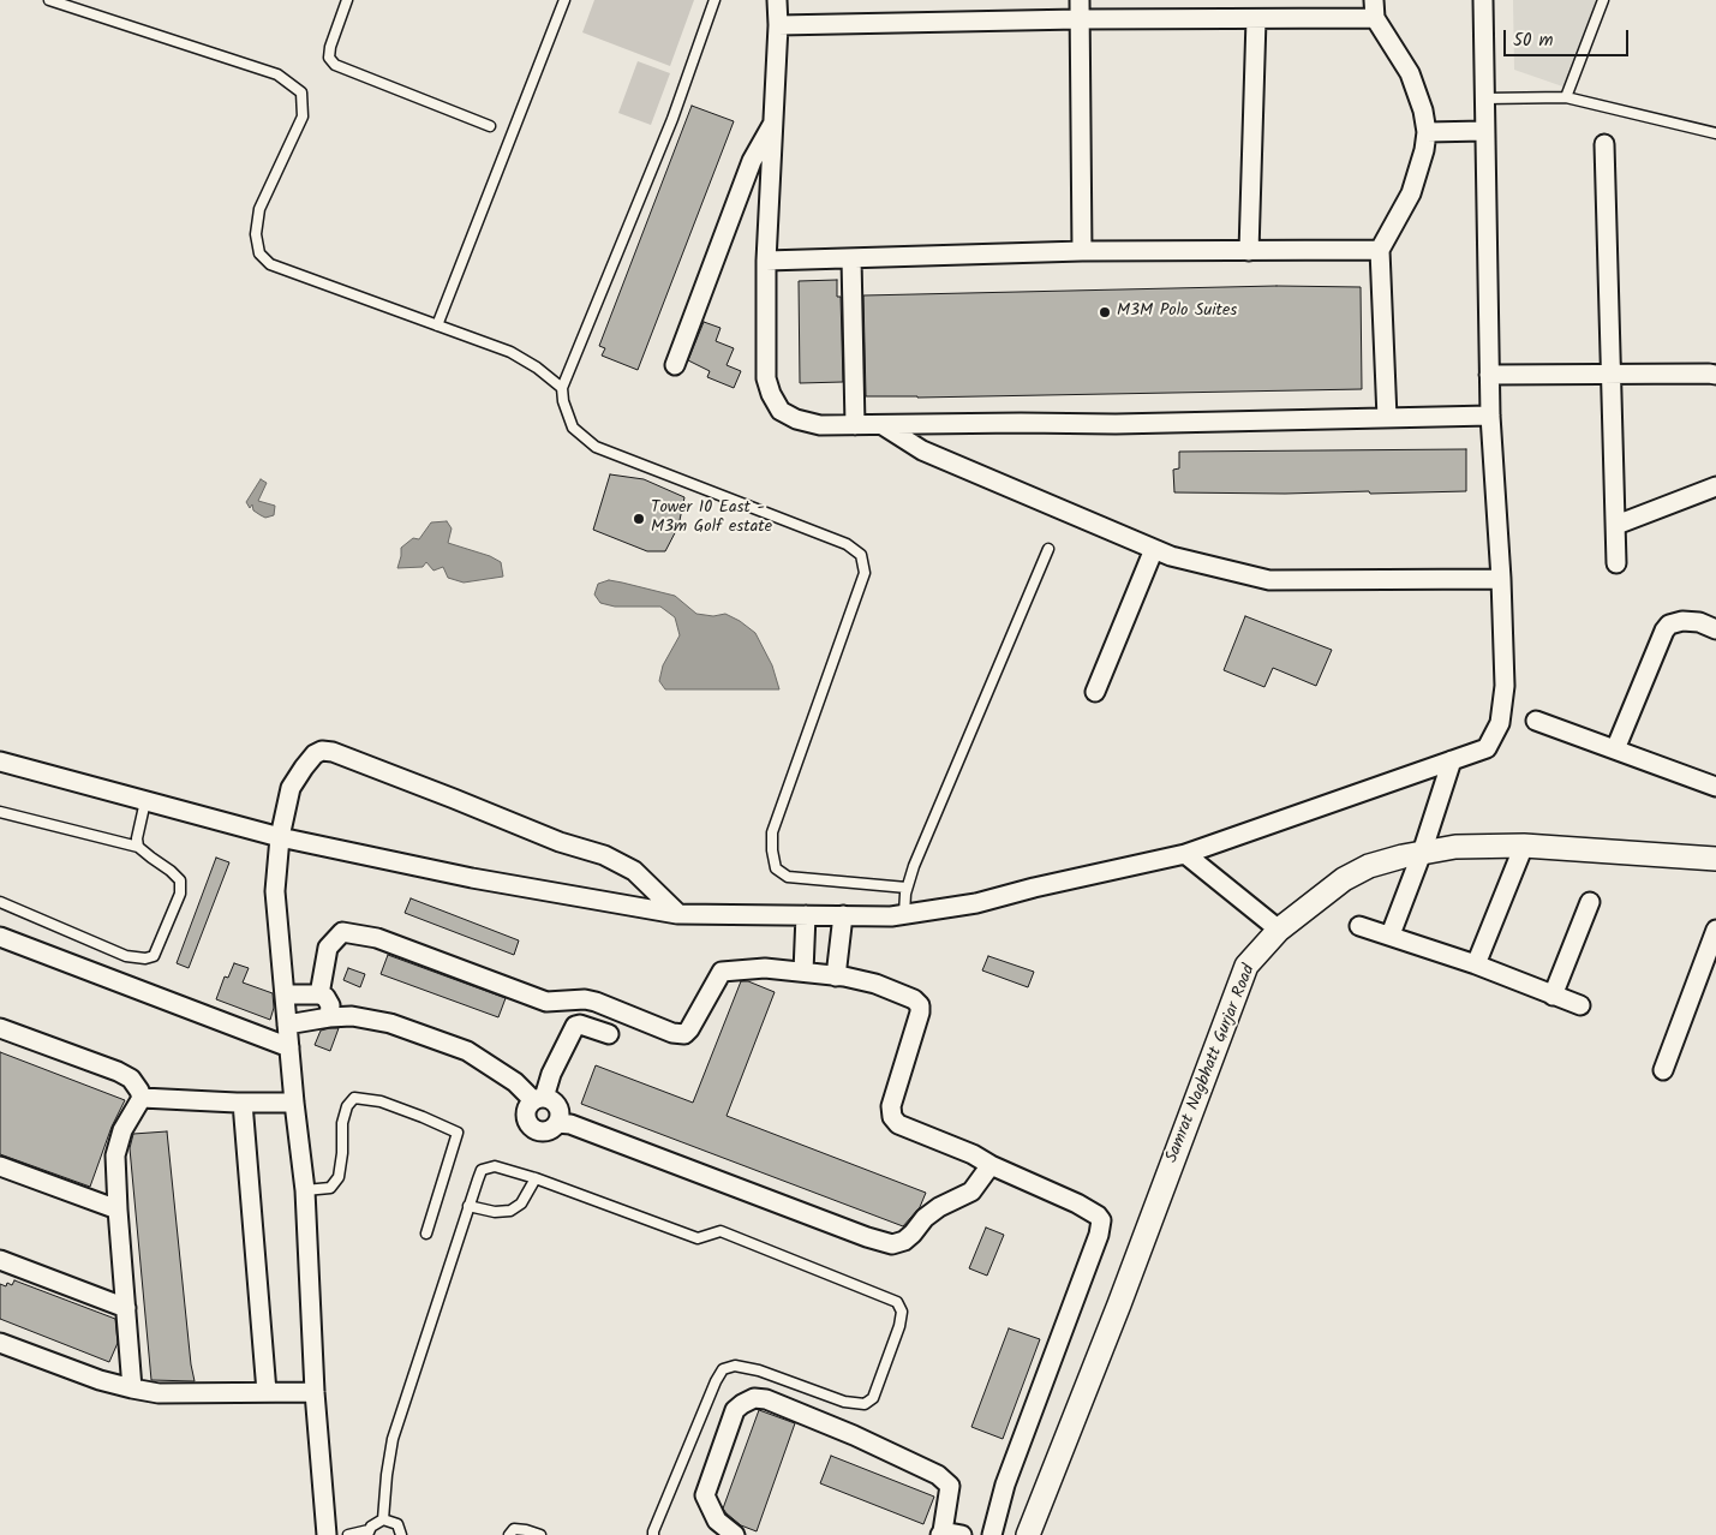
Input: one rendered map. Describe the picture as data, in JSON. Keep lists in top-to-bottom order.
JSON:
{
  "streets": {
    "street": ["Samrat Nagbhatt Gurjar Road"]
  },
  "places": ["M3M Polo Suites", "Tower 10 East - M3m Golf estate"],
  "scale_bar": "50 m"
}
